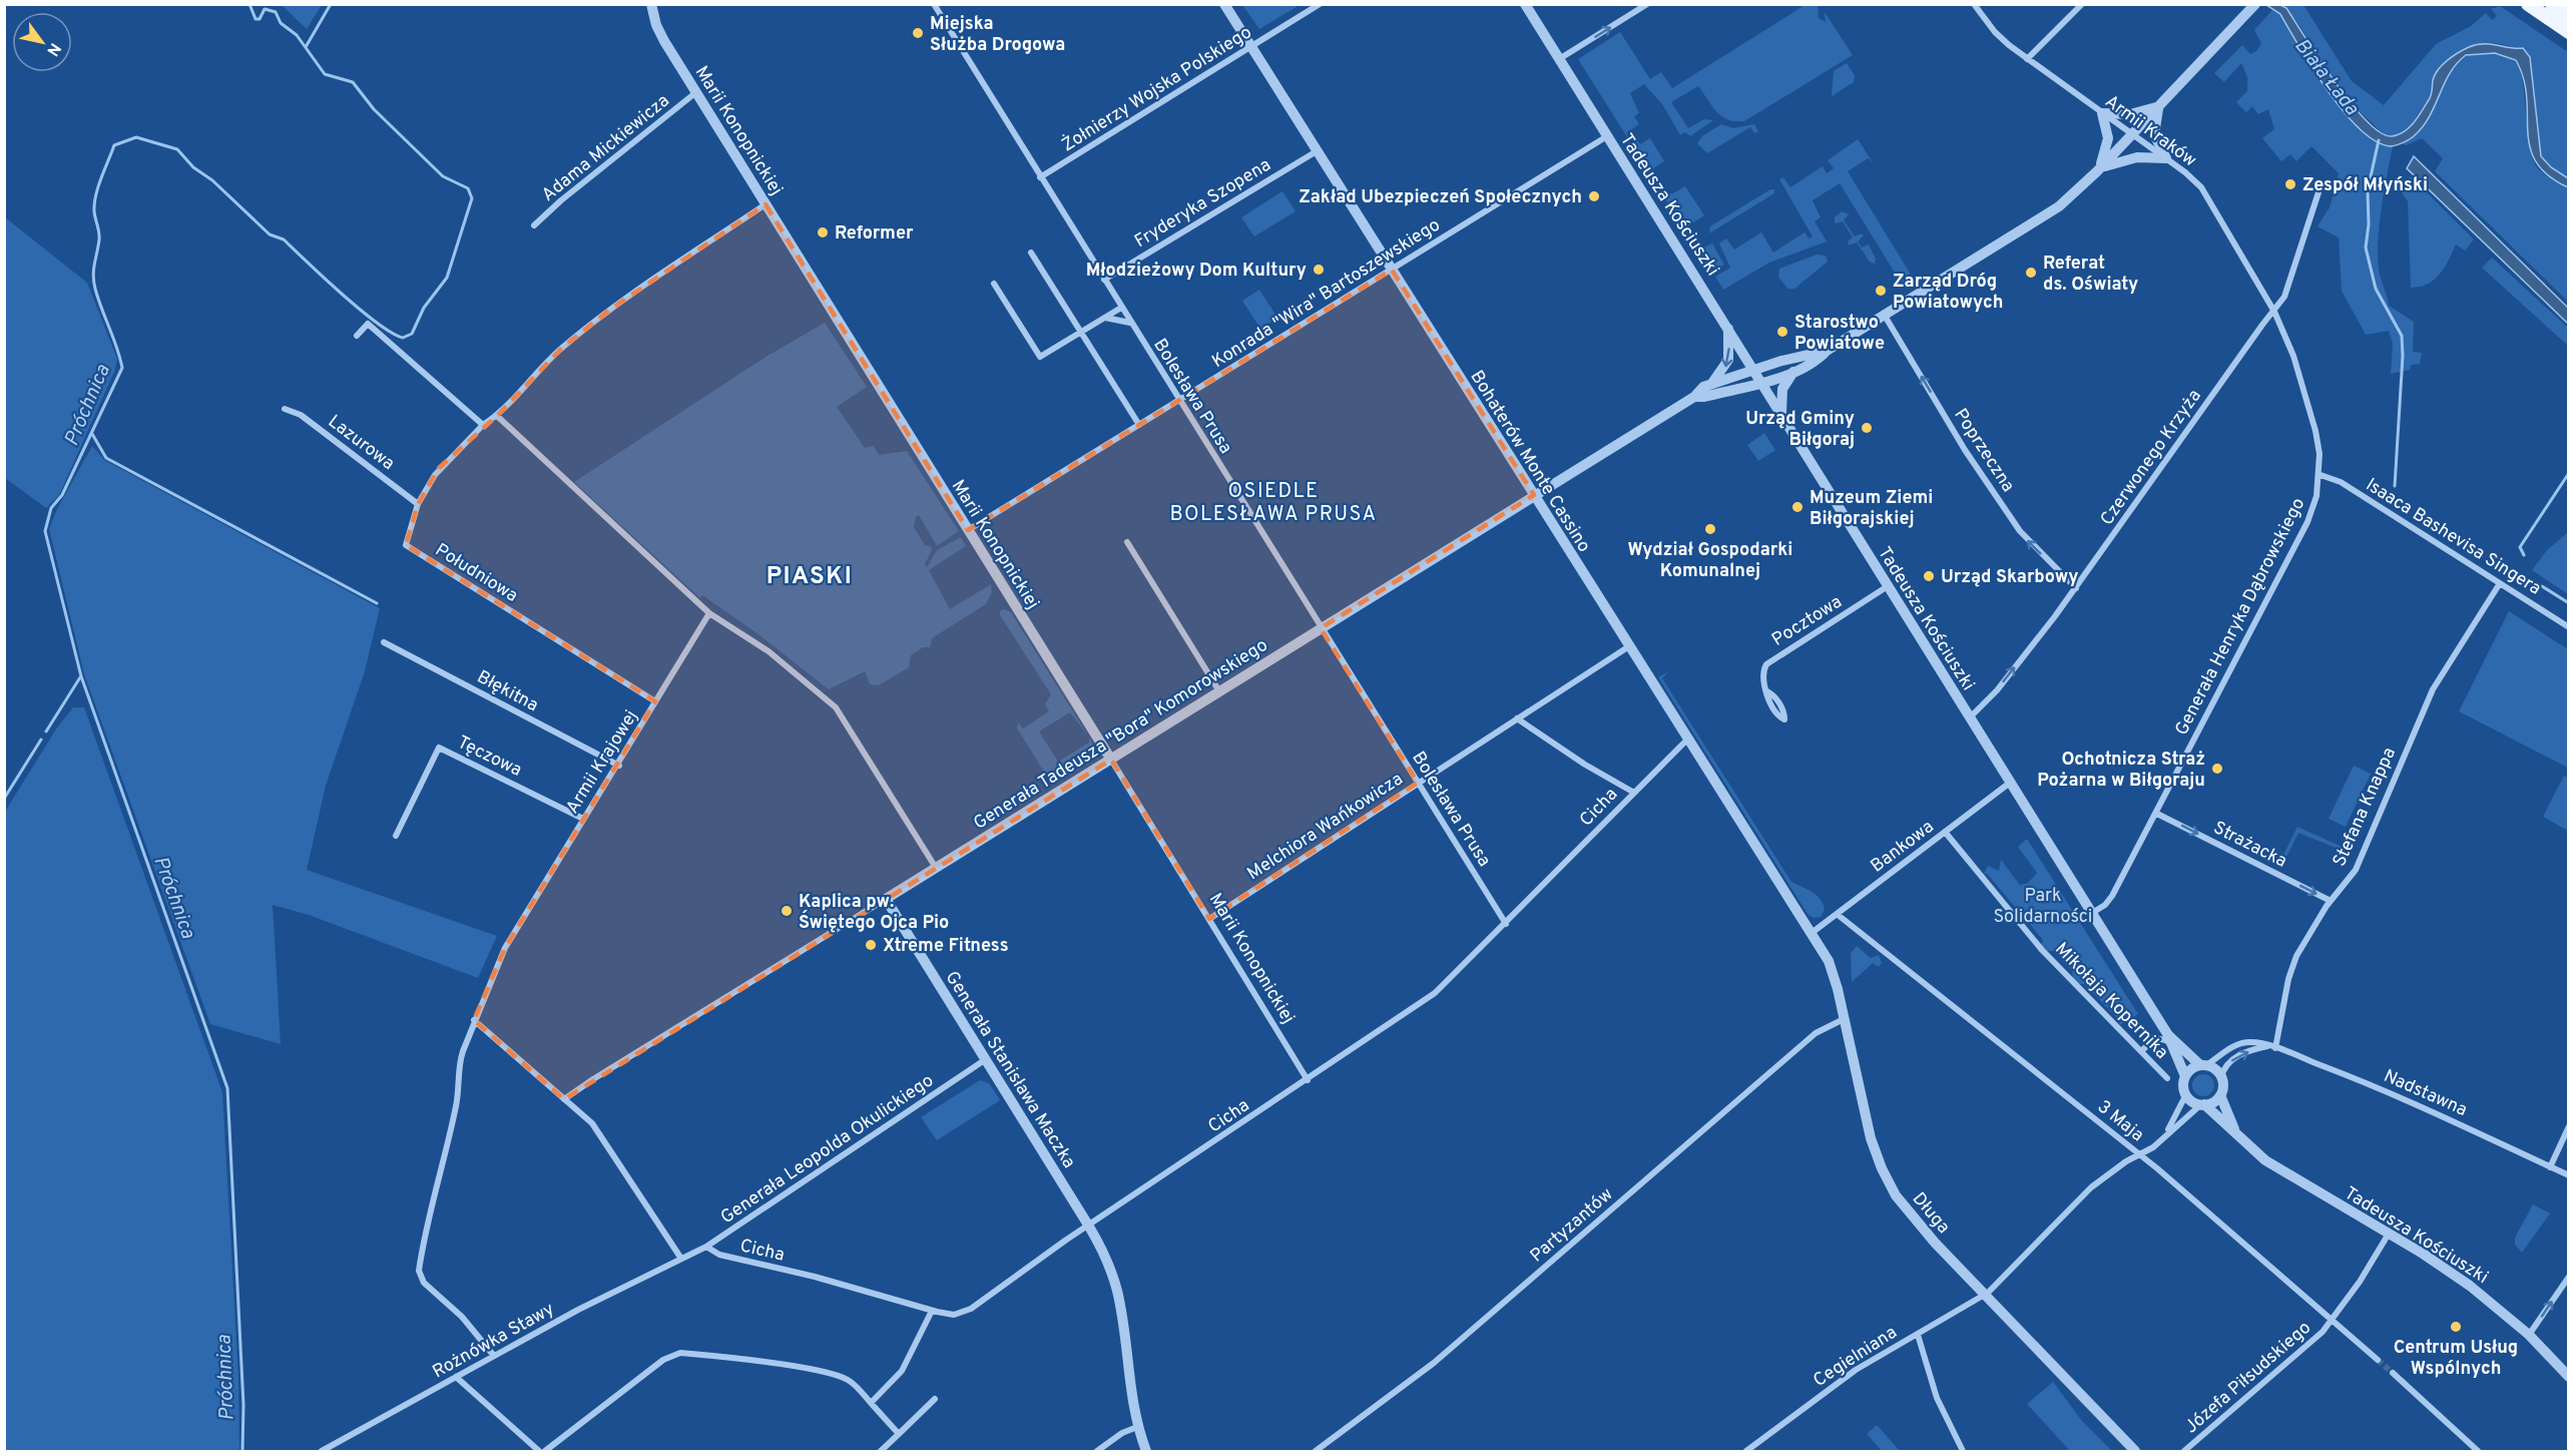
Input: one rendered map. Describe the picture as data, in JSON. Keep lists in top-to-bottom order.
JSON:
{
  "streets": {
    "street": [
      "Żołnierzy Wojska Polskiego",
      "Marii Konopnickiej",
      "Armii Kraków",
      "Adama Mickiewicza",
      "Fryderyka Szopena",
      "Tadeusza Kościuszki",
      "Konrada \"Wira\" Bartoszewskiego",
      "Bolesława Prusa",
      "Lazurowa",
      "Poprzeczna",
      "Czerwonego Krzyża",
      "Bohaterów Monte Cassino",
      "Isaaca Bashevisa Singera",
      "Południowa",
      "Generała Henryka Dąbrowskiego",
      "Pocztowa",
      "Błękitna",
      "Generała Tadeusza \"Bora\" Komorowskiego",
      "Tęczowa",
      "Armii Krajowej",
      "Cicha",
      "Stefana Knappa",
      "Melchiora Wańkowicza",
      "Strażacka",
      "Bankowa",
      "Mikołaja Kopernika",
      "Generała Stanisława Maczka",
      "Nadstawna",
      "3 Maja",
      "Generała Leopolda Okulickiego",
      "Długa",
      "Partyzantów",
      "Rożnówka Stawy",
      "Cegielniana",
      "Józefa Piłsudskiego"
    ]
  },
  "crossings": [
    ["Żołnierzy Wojska Polskiego", "Bolesława Prusa"],
    ["Żołnierzy Wojska Polskiego", "Bohaterów Monte Cassino"],
    ["Marii Konopnickiej", "Adama Mickiewicza"],
    ["Marii Konopnickiej", "Konrada \"Wira\" Bartoszewskiego"],
    ["Marii Konopnickiej", "Generała Tadeusza \"Bora\" Komorowskiego"],
    ["Marii Konopnickiej", "Cicha"],
    ["Marii Konopnickiej", "Melchiora Wańkowicza"],
    ["Armii Kraków", "Czerwonego Krzyża"],
    ["Armii Kraków", "Generała Henryka Dąbrowskiego"],
    ["Fryderyka Szopena", "Bolesława Prusa"],
    ["Fryderyka Szopena", "Bohaterów Monte Cassino"],
    ["Tadeusza Kościuszki", "Konrada \"Wira\" Bartoszewskiego"],
    ["Tadeusza Kościuszki", "Czerwonego Krzyża"],
    ["Tadeusza Kościuszki", "Generała Henryka Dąbrowskiego"],
    ["Tadeusza Kościuszki", "Pocztowa"],
    ["Tadeusza Kościuszki", "Generała Tadeusza \"Bora\" Komorowskiego"],
    ["Tadeusza Kościuszki", "Bankowa"],
    ["Tadeusza Kościuszki", "Nadstawna"],
    ["Tadeusza Kościuszki", "Cegielniana"],
    ["Tadeusza Kościuszki", "Józefa Piłsudskiego"],
    ["Konrada \"Wira\" Bartoszewskiego", "Bolesława Prusa"],
    ["Konrada \"Wira\" Bartoszewskiego", "Bohaterów Monte Cassino"],
    ["Bolesława Prusa", "Generała Tadeusza \"Bora\" Komorowskiego"],
    ["Bolesława Prusa", "Cicha"],
    ["Bolesława Prusa", "Melchiora Wańkowicza"],
    ["Lazurowa", "Południowa"],
    ["Poprzeczna", "Czerwonego Krzyża"],
    ["Czerwonego Krzyża", "Generała Henryka Dąbrowskiego"],
    ["Bohaterów Monte Cassino", "Generała Tadeusza \"Bora\" Komorowskiego"],
    ["Bohaterów Monte Cassino", "Cicha"],
    ["Bohaterów Monte Cassino", "Melchiora Wańkowicza"],
    ["Bohaterów Monte Cassino", "Bankowa"],
    ["Bohaterów Monte Cassino", "Długa"],
    ["Isaaca Bashevisa Singera", "Generała Henryka Dąbrowskiego"],
    ["Isaaca Bashevisa Singera", "Stefana Knappa"],
    ["Południowa", "Armii Krajowej"],
    ["Generała Henryka Dąbrowskiego", "Strażacka"],
    ["Błękitna", "Armii Krajowej"],
    ["Generała Tadeusza \"Bora\" Komorowskiego", "Generała Stanisława Maczka"],
    ["Tęczowa", "Armii Krajowej"],
    ["Armii Krajowej", "Rożnówka Stawy"],
    ["Cicha", "Generała Stanisława Maczka"],
    ["Cicha", "Generała Leopolda Okulickiego"],
    ["Stefana Knappa", "Strażacka"],
    ["Stefana Knappa", "Nadstawna"],
    ["Bankowa", "Mikołaja Kopernika"],
    ["Bankowa", "3 Maja"],
    ["Bankowa", "Długa"],
    ["Generała Stanisława Maczka", "Generała Leopolda Okulickiego"],
    ["Nadstawna", "Cegielniana"],
    ["3 Maja", "Cegielniana"],
    ["3 Maja", "Józefa Piłsudskiego"],
    ["Generała Leopolda Okulickiego", "Rożnówka Stawy"],
    ["Długa", "Partyzantów"],
    ["Długa", "Cegielniana"]
  ],
  "one_way": ["Poprzeczna", "Strażacka"],
  "districts": ["OSIEDLE BOLESŁAWA PRUSA", "PIASKI"],
  "water": ["Biała Łada", "Próchnica"],
  "parks": ["Park Solidarności"],
  "places": [
    "Miejska Służba Drogowa",
    "Zespół Młyński",
    "Zakład Ubezpieczeń Społecznych",
    "Reformer",
    "Młodzieżowy Dom Kultury",
    "Referat ds. Oświaty",
    "Zarząd Dróg Powiatowych",
    "Starostwo Powiatowe",
    "Urząd Gminy Biłgoraj",
    "Muzeum Ziemi Biłgorajskiej",
    "Wydział Gospodarki Komunalnej",
    "Urząd Skarbowy",
    "Ochotnicza Straż Pożarna w Biłgoraju",
    "Kaplica pw. Świętego Ojca Pio",
    "Xtreme Fitness",
    "Centrum Usług Wspólnych"
  ],
  "north": "bottom right"
}
